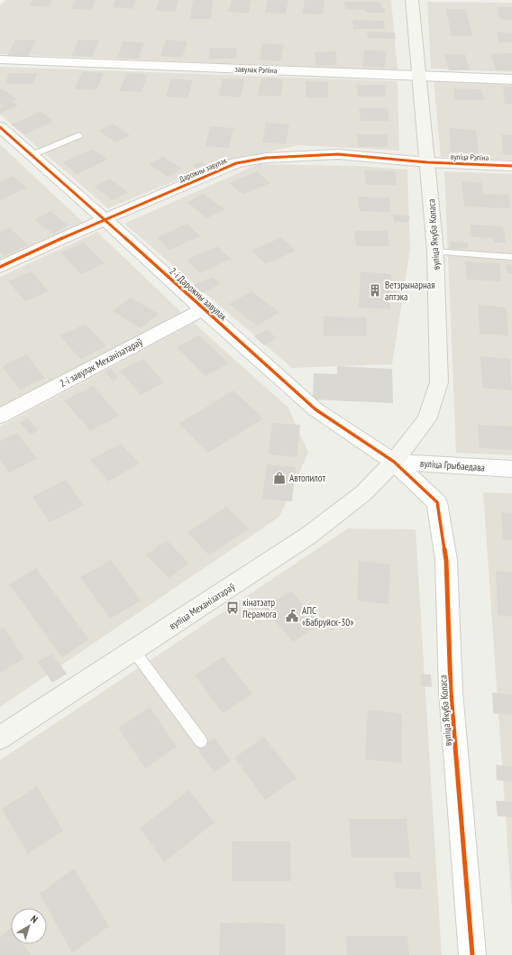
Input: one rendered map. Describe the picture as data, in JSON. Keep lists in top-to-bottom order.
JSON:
{
  "streets": {
    "main road": ["вуліца Якуба Коласа", "вуліца Механізатараў"],
    "street": [
      "завулак Рэпіна",
      "вуліца Рэпіна",
      "Дарожны завулак",
      "2-і Дарожны завулак",
      "2-і завулак Механізатараў",
      "вуліца Грыбаедава"
    ]
  },
  "crossings": [
    ["завулак Рэпіна", "вуліца Якуба Коласа"],
    ["вуліца Рэпіна", "Дарожны завулак"],
    ["вуліца Рэпіна", "вуліца Якуба Коласа"],
    ["Дарожны завулак", "вуліца Якуба Коласа"],
    ["Дарожны завулак", "2-і Дарожны завулак"],
    ["вуліца Якуба Коласа", "2-і Дарожны завулак"],
    ["вуліца Якуба Коласа", "вуліца Грыбаедава"],
    ["вуліца Якуба Коласа", "вуліца Механізатараў"],
    ["2-і Дарожны завулак", "2-і завулак Механізатараў"],
    ["2-і Дарожны завулак", "вуліца Грыбаедава"],
    ["2-і Дарожны завулак", "вуліца Механізатараў"],
    ["вуліца Грыбаедава", "вуліца Механізатараў"]
  ],
  "places": {
    "building": ["Ветэрынарная аптэка"],
    "shop": ["Автопилот"],
    "bus stop": ["кінатэатр Перамога"],
    "public building": ["АПС «Бабруйск-30»"]
  },
  "north": "top right"
}
